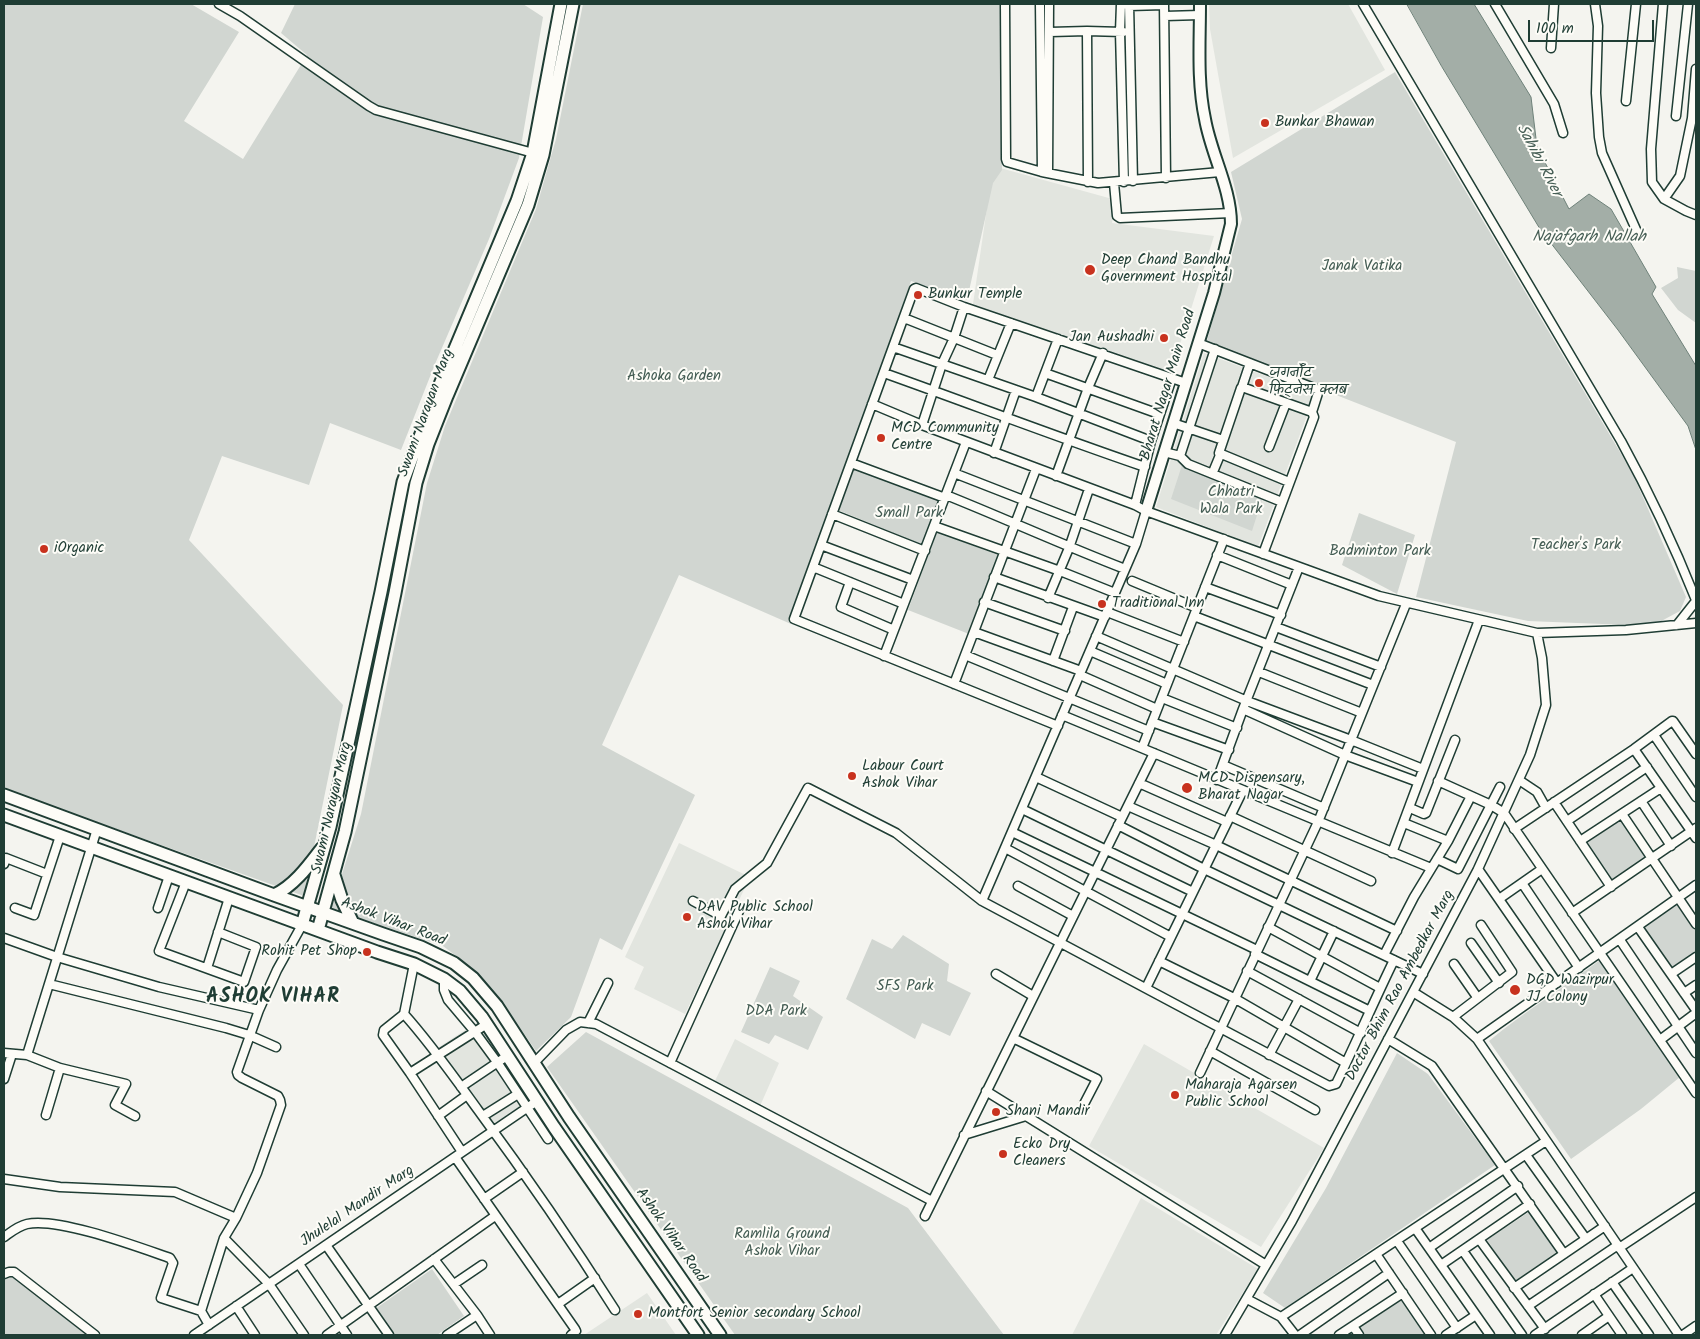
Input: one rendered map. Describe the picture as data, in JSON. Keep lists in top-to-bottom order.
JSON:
{
  "streets": {
    "main road": ["Swami Narayan Marg", "Ashok Vihar Road"],
    "street": ["Bharat Nagar Main Road", "Doctor Bhim Rao Ambedkar Marg", "Jhulelal Mandir Marg"]
  },
  "crossings": [
    ["Swami Narayan Marg", "Ashok Vihar Road"],
    ["Ashok Vihar Road", "Jhulelal Mandir Marg"]
  ],
  "districts": ["ASHOK VIHAR"],
  "water": ["Sahibi River", "Najafgarh Nallah"],
  "parks": [
    "Janak Vatika",
    "Ashoka Garden",
    "Chhatri Wala Park",
    "Small Park",
    "Teacher's Park",
    "Badminton Park",
    "SFS Park",
    "DDA Park",
    "Ramlila Ground Ashok Vihar"
  ],
  "places": [
    "Bunkar Bhawan",
    "Deep Chand Bandhu Government Hospital",
    "Bunkur Temple",
    "Jan Aushadhi",
    "जगर्नॉट फ़िट्नेस क्लब",
    "MCD Community Centre",
    "iOrganic",
    "Traditional Inn",
    "Labour Court Ashok Vihar",
    "MCD Dispensary, Bharat Nagar",
    "DAV Public School Ashok Vihar",
    "Rohit Pet Shop",
    "DGD Wazirpur JJ Colony",
    "Maharaja Agarsen Public School",
    "Shani Mandir",
    "Ecko Dry Cleaners",
    "Montfort Senior secondary School"
  ],
  "scale_bar": "100 m"
}
